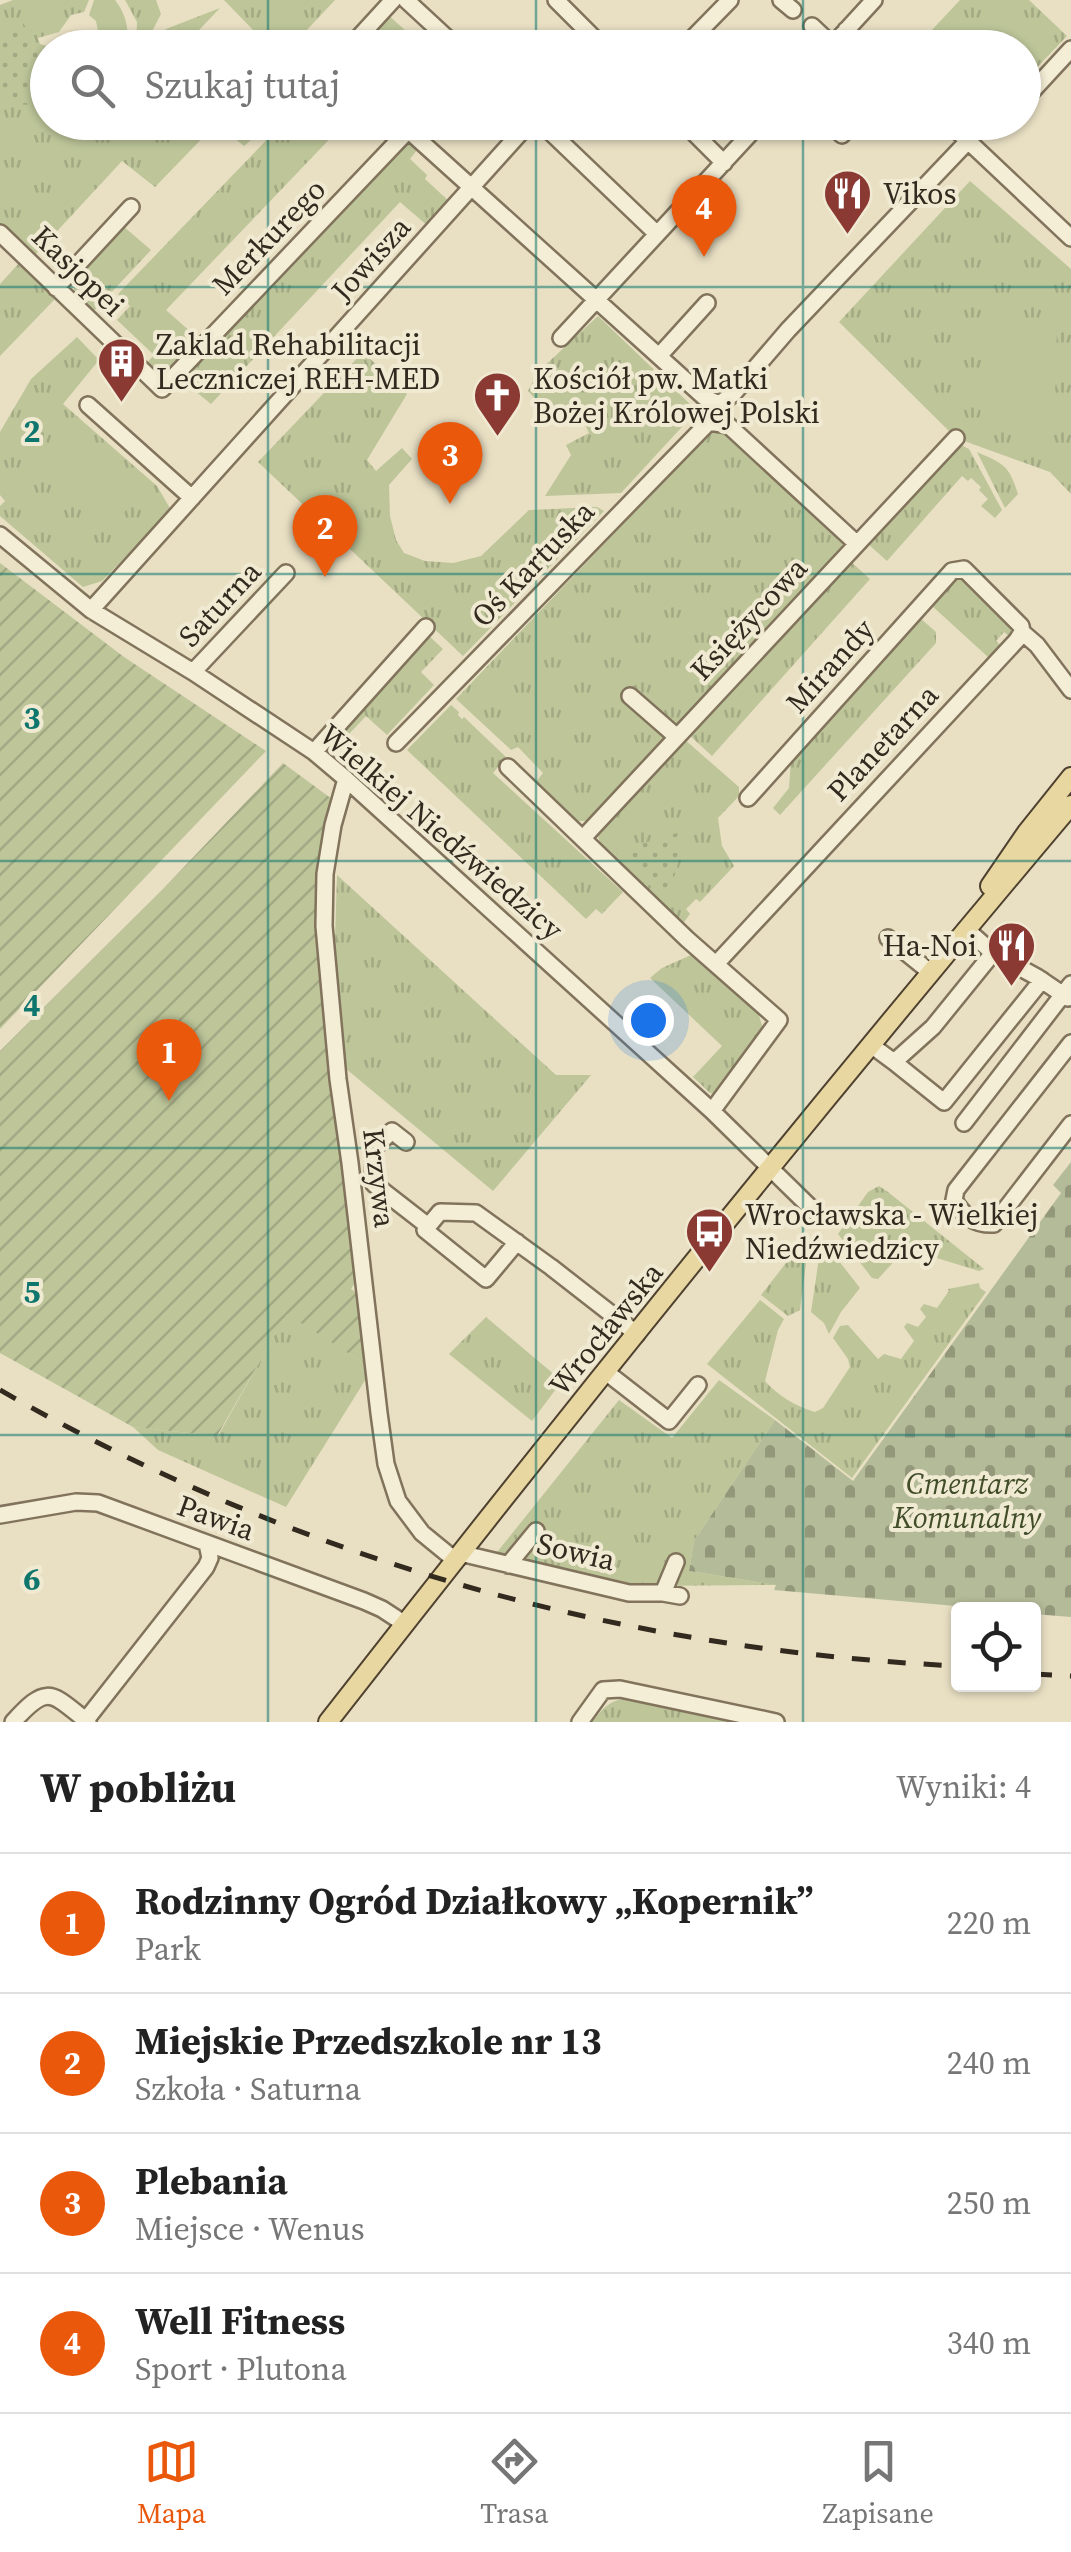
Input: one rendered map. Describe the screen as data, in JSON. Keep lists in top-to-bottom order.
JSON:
{
  "streets": {
    "main road": ["Wrocławska"],
    "street": [
      "Merkurego",
      "Jowisza",
      "Kasjopei",
      "Oś Kartuska",
      "Saturna",
      "Księżycowa",
      "Mirandy",
      "Planetarna",
      "Wielkiej Niedźwiedzicy",
      "Krzywa",
      "Pawia",
      "Sowia"
    ]
  },
  "crossings": [
    ["Merkurego", "Kasjopei"],
    ["Jowisza", "Wielkiej Niedźwiedzicy"],
    ["Oś Kartuska", "Księżycowa"],
    ["Saturna", "Wielkiej Niedźwiedzicy"],
    ["Mirandy", "Planetarna"],
    ["Wielkiej Niedźwiedzicy", "Krzywa"],
    ["Wielkiej Niedźwiedzicy", "Wrocławska"],
    ["Krzywa", "Wrocławska"],
    ["Krzywa", "Sowia"],
    ["Wrocławska", "Pawia"],
    ["Wrocławska", "Sowia"]
  ],
  "parks": ["Cmentarz Komunalny"],
  "places": {
    "restaurant": ["Vikos", "Ha-Noi"],
    "building": ["Zaklad Rehabilitacji Leczniczej REH-MED"],
    "church": ["Kościół pw. Matki Bożej Królowej Polski"],
    "bus stop": ["Wrocławska - Wielkiej Niedźwiedzicy"]
  },
  "page": {
    "search": "Szukaj tutaj",
    "pins": [
      "4",
      "3",
      "2",
      "1"
    ],
    "heading": ["W pobliżu", "Wyniki: 4"],
    "list": [
      {
        "mark": "1",
        "name": "Rodzinny Ogród Działkowy „Kopernik”",
        "note": "Park",
        "value": "220 m"
      },
      {
        "mark": "2",
        "name": "Miejskie Przedszkole nr 13",
        "note": "Szkoła · Saturna",
        "value": "240 m"
      },
      {
        "mark": "3",
        "name": "Plebania",
        "note": "Miejsce · Wenus",
        "value": "250 m"
      },
      {
        "mark": "4",
        "name": "Well Fitness",
        "note": "Sport · Plutona",
        "value": "340 m"
      }
    ],
    "nav": ["Mapa", "Trasa", "Zapisane"]
  },
  "grid": {
    "rows": [
      "2",
      "3",
      "4",
      "5",
      "6"
    ]
  }
}
